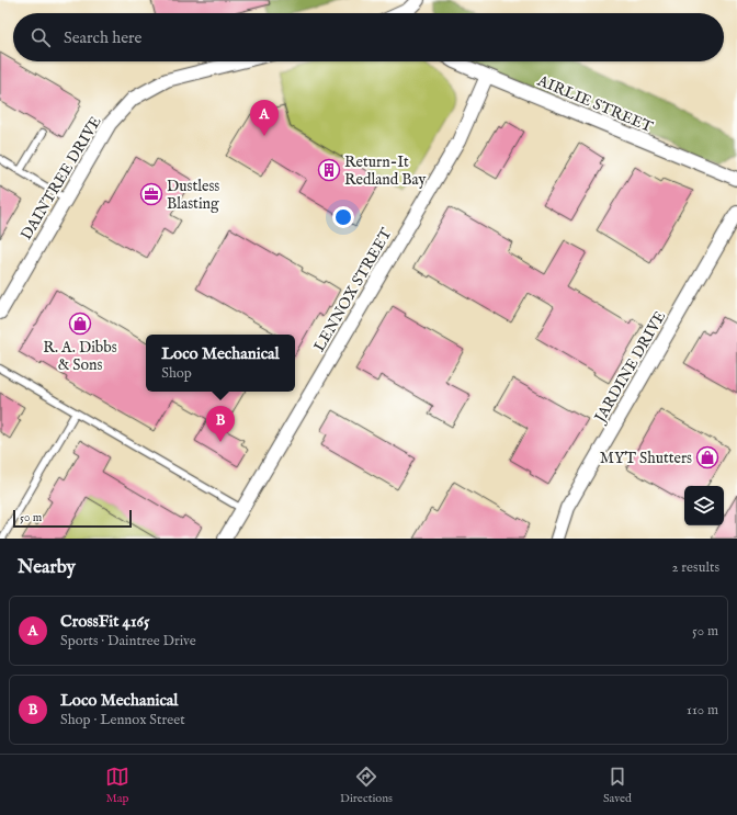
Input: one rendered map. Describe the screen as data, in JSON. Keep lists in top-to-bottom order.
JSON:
{
  "streets": {
    "street": [
      "AIRLIE STREET",
      "DAINTREE DRIVE",
      "LENNOX STREET",
      "JARDINE DRIVE"
    ]
  },
  "crossings": [
    ["AIRLIE STREET", "LENNOX STREET"]
  ],
  "places": {
    "building": ["Return-It Redland Bay"],
    "office": ["Dustless Blasting"],
    "shop": ["R. A. Dibbs & Sons", "MYT Shutters"]
  },
  "scale_bar": "50 m",
  "page": {
    "search": "Search here",
    "pins": ["A", "B"],
    "popup": ["Loco Mechanical", "Shop"],
    "scale": "50 m",
    "heading": ["Nearby", "2 results"],
    "list": [
      {
        "mark": "A",
        "name": "CrossFit 4165",
        "note": "Sports · Daintree Drive",
        "value": "50 m"
      },
      {
        "mark": "B",
        "name": "Loco Mechanical",
        "note": "Shop · Lennox Street",
        "value": "110 m"
      }
    ],
    "nav": ["Map", "Directions", "Saved"]
  }
}
